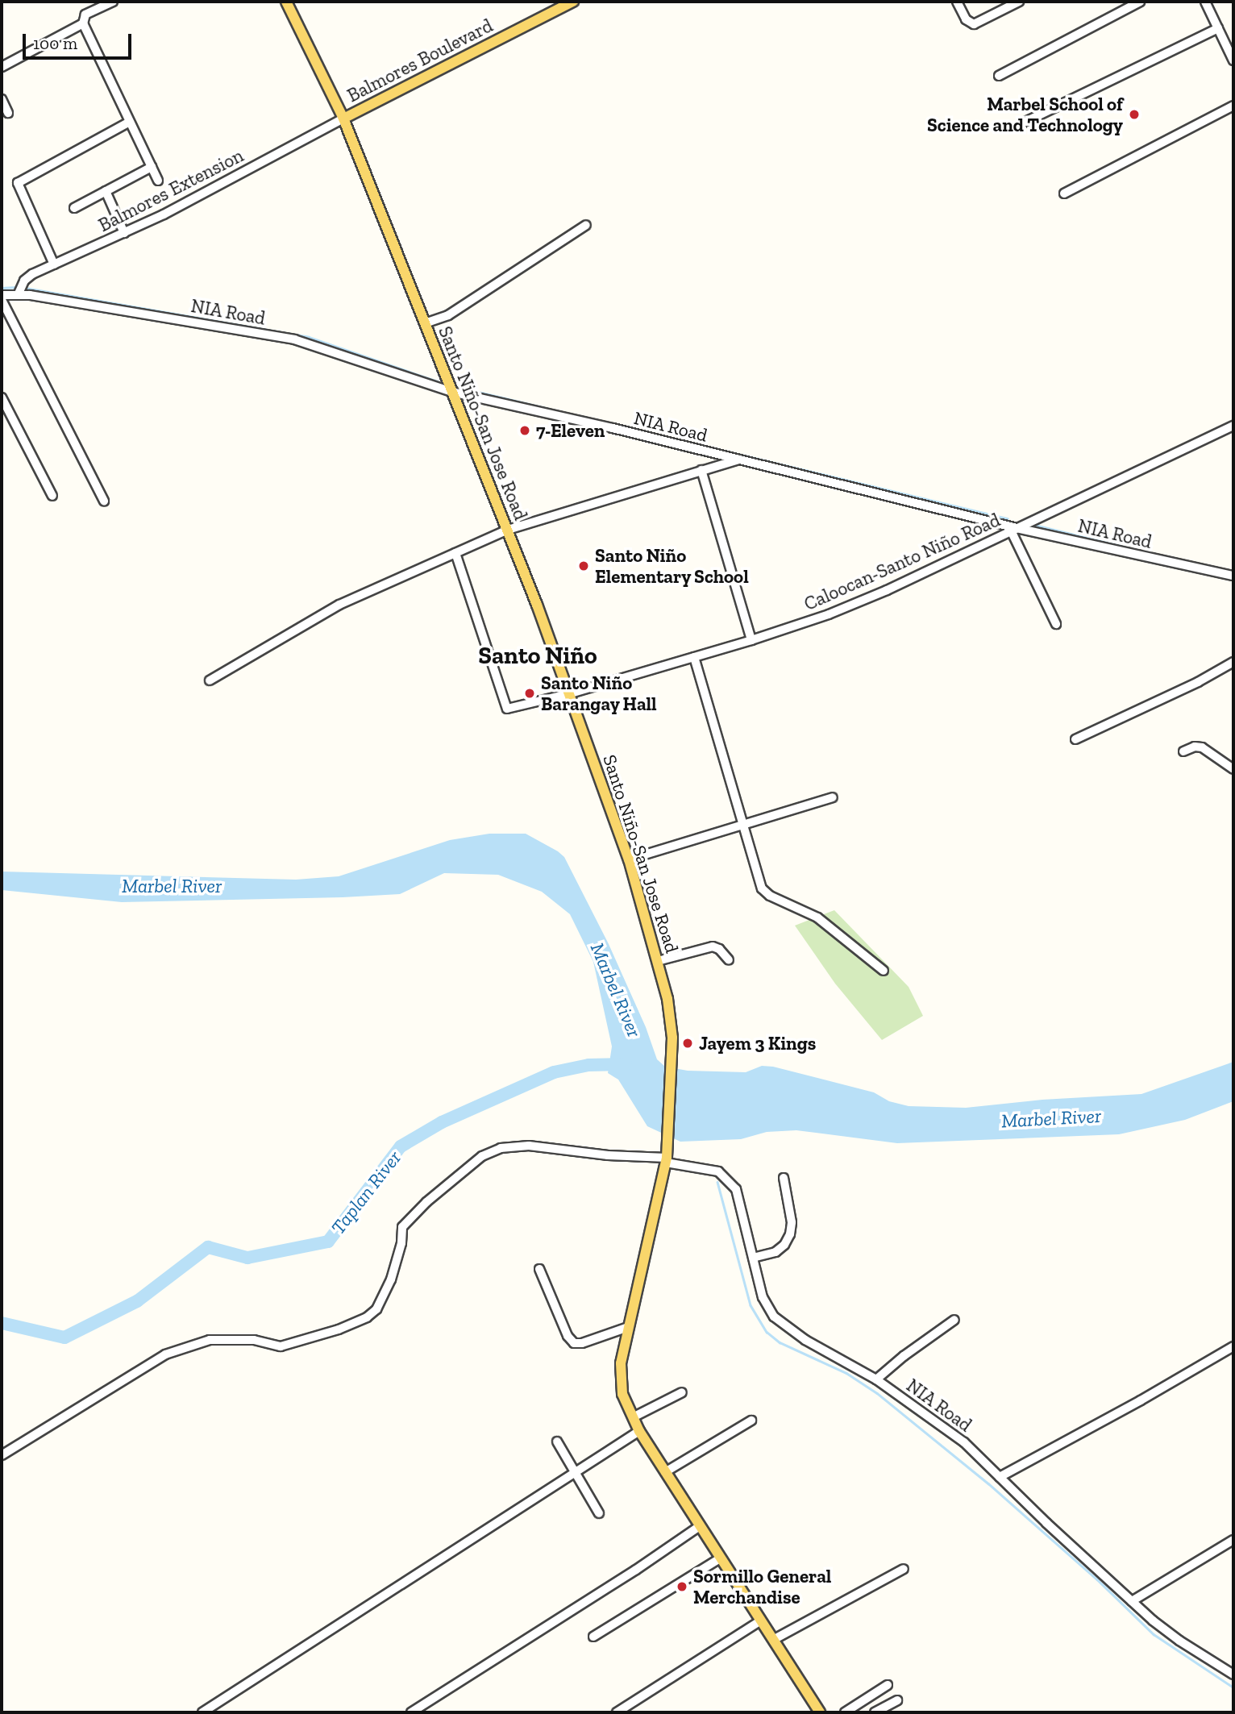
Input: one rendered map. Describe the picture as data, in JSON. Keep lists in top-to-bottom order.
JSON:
{
  "streets": {
    "main road": ["Balmores Boulevard", "Santo Niño-San Jose Road"],
    "street": ["Balmores Extension", "NIA Road", "Caloocan-Santo Niño Road"]
  },
  "crossings": [
    ["Balmores Boulevard", "Balmores Extension"],
    ["Balmores Boulevard", "Santo Niño-San Jose Road"],
    ["Balmores Extension", "NIA Road"],
    ["Balmores Extension", "Santo Niño-San Jose Road"],
    ["NIA Road", "Santo Niño-San Jose Road"],
    ["NIA Road", "Caloocan-Santo Niño Road"],
    ["Santo Niño-San Jose Road", "Caloocan-Santo Niño Road"]
  ],
  "districts": ["Santo Niño"],
  "water": ["Marbel River", "Taplan River"],
  "places": [
    "Marbel School of Science and Technology",
    "7-Eleven",
    "Santo Niño Elementary School",
    "Santo Niño Barangay Hall",
    "Jayem 3 Kings",
    "Sormillo General Merchandise"
  ],
  "scale_bar": "100 m"
}
